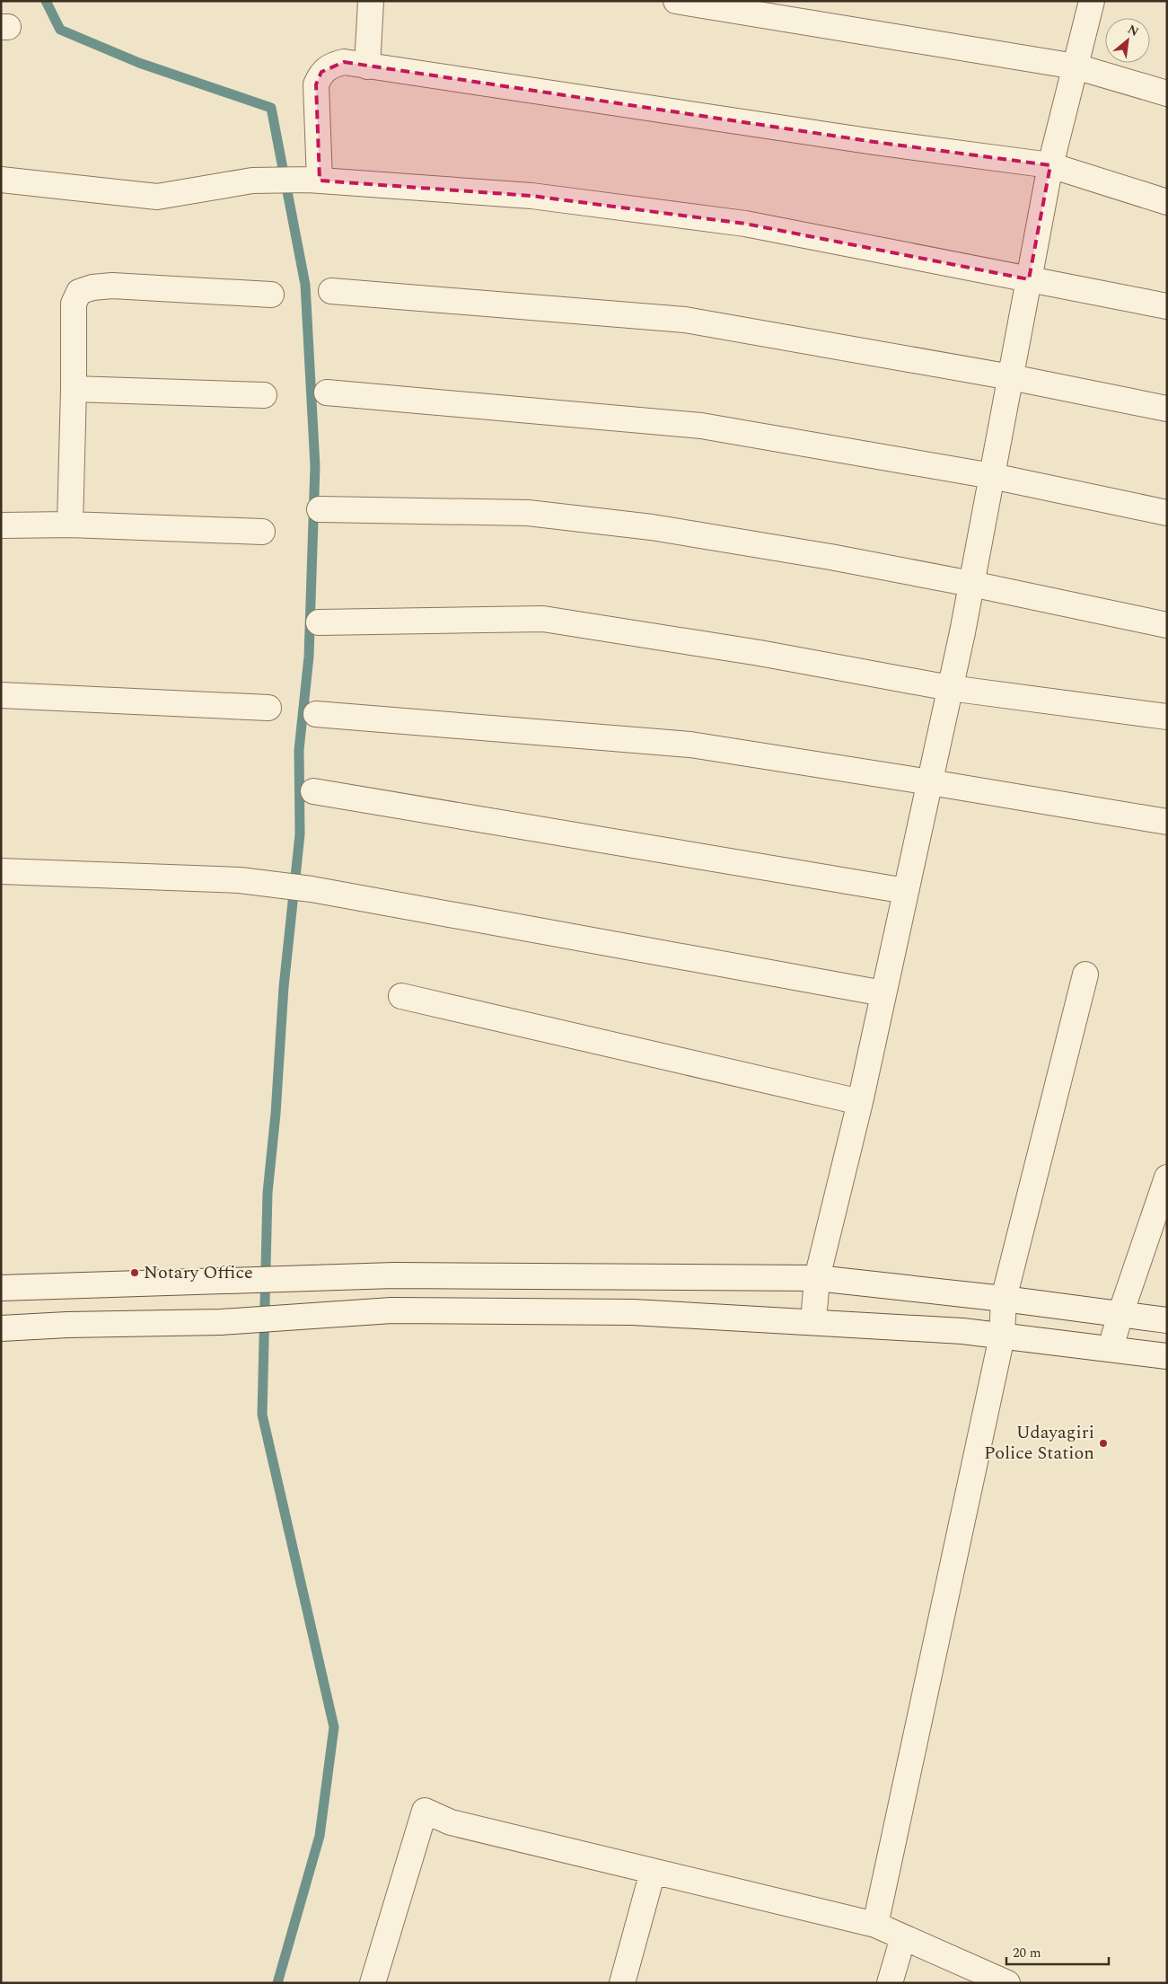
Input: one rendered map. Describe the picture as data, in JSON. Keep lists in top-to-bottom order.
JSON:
{
  "places": ["Notary Office", "Udayagiri Police Station"],
  "scale_bar": "20 m",
  "north": "top right"
}
